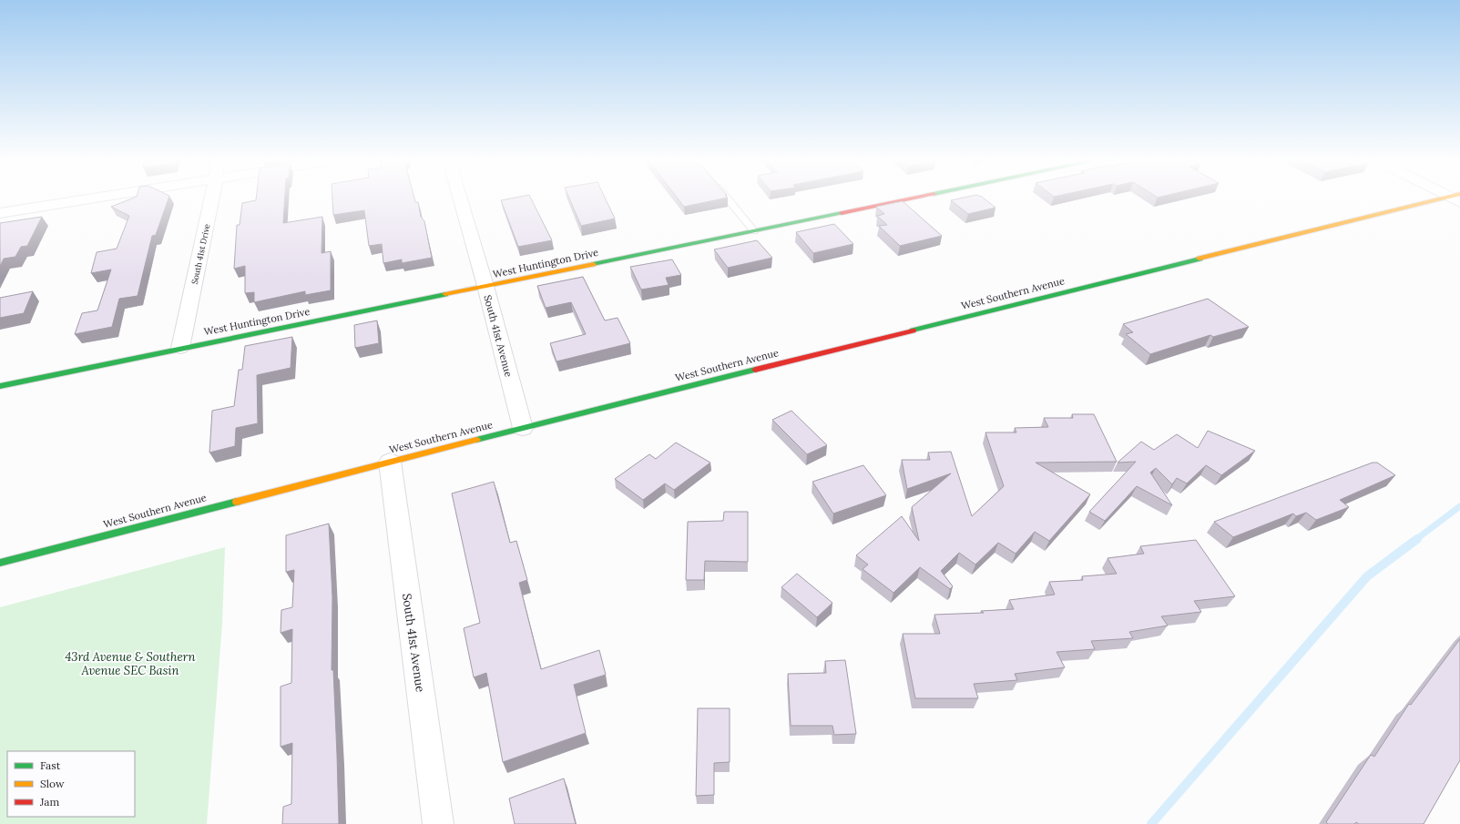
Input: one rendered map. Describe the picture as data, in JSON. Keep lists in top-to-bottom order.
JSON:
{
  "streets": {
    "main road": ["West Huntington Drive", "West Southern Avenue"],
    "street": ["South 41st Drive", "South 41st Avenue"]
  },
  "crossings": [
    ["South 41st Drive", "West Huntington Drive"],
    ["West Huntington Drive", "South 41st Avenue"],
    ["West Southern Avenue", "South 41st Avenue"]
  ],
  "parks": ["43rd Avenue & Southern Avenue SEC Basin"],
  "legend": ["Fast", "Slow", "Jam"]
}
